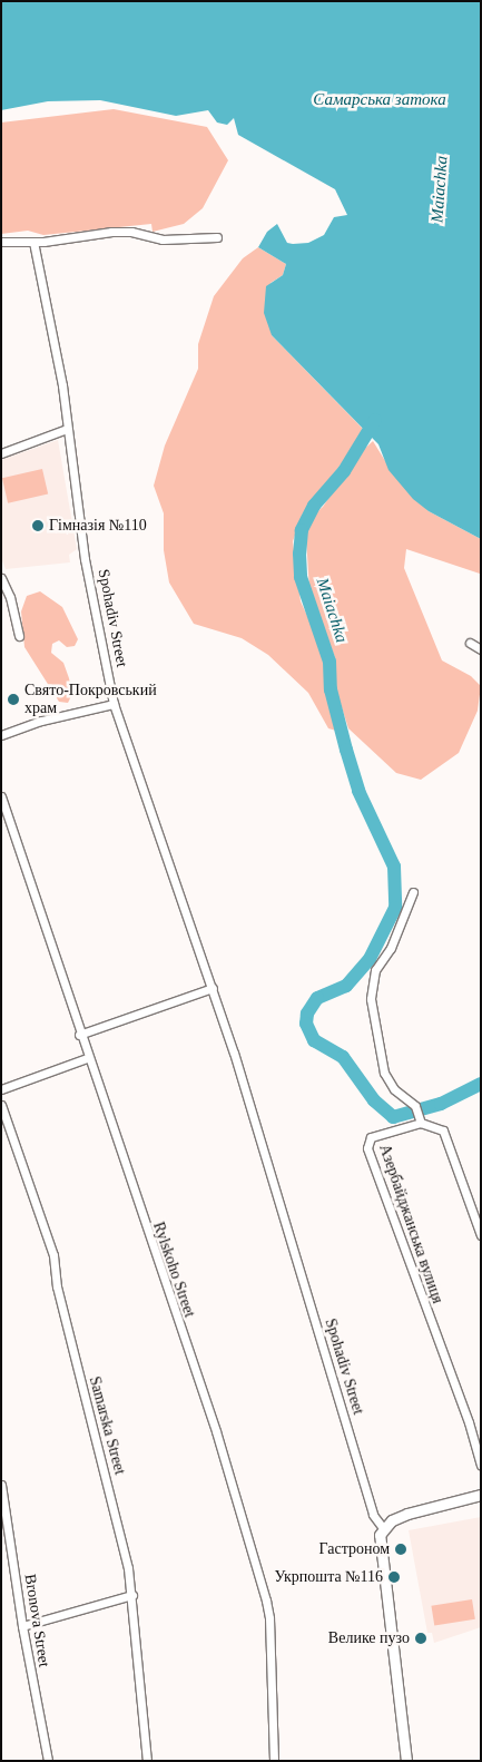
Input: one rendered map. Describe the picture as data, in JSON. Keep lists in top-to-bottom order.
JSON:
{
  "streets": {
    "street": [
      "Spohadiv Street",
      "Азербайджанська вулиця",
      "Rylskoho Street",
      "Samarska Street",
      "Bronova Street"
    ]
  },
  "water": ["Самарська затока", "Maiachka"],
  "places": [
    "Гімназія №110",
    "Свято-Покровський храм",
    "Гастроном",
    "Укрпошта №116",
    "Велике пузо"
  ]
}
